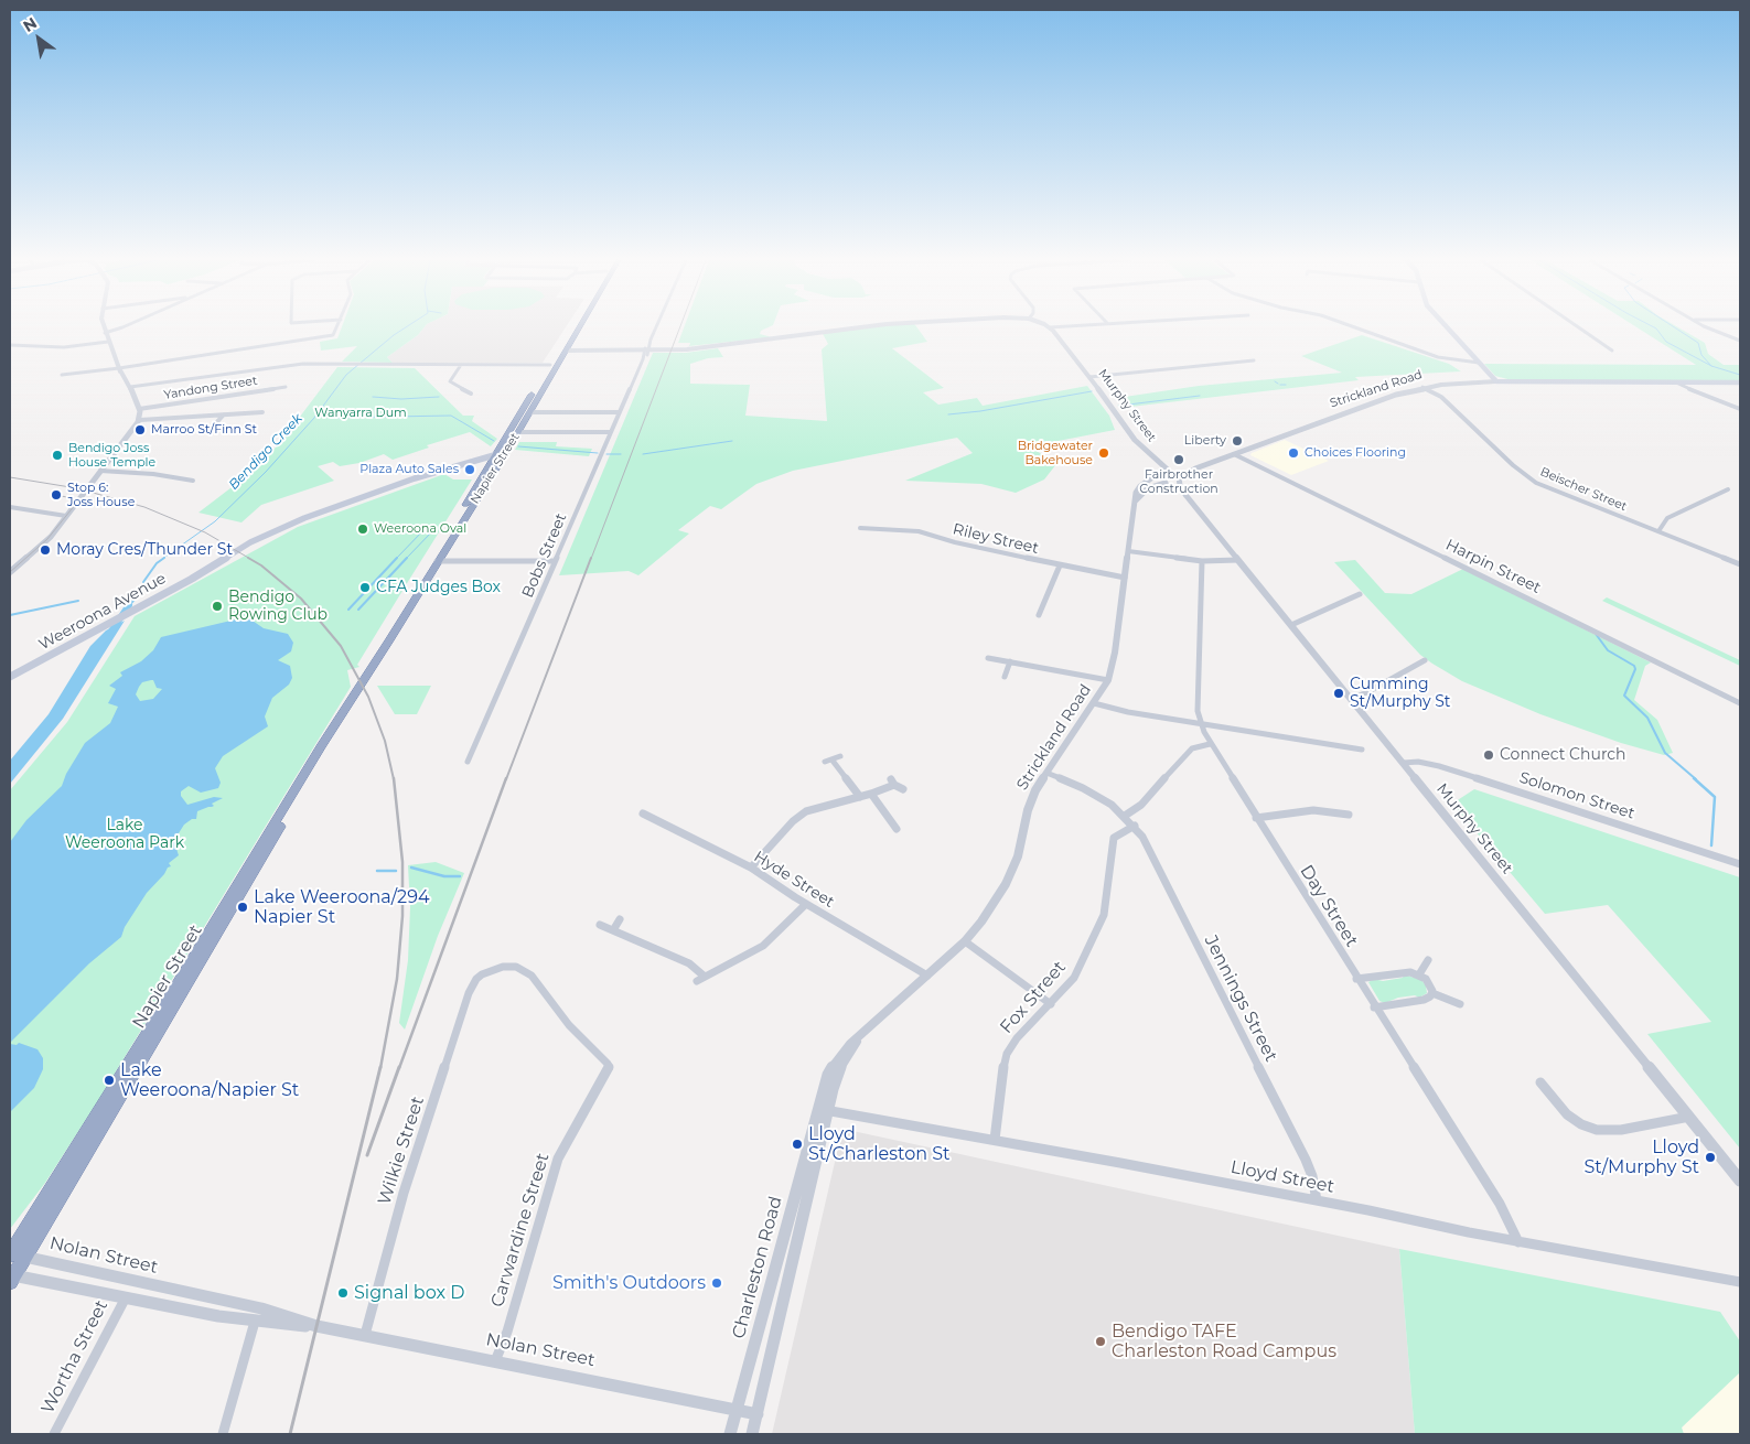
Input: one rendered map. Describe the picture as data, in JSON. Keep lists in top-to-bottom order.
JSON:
{
  "streets": {
    "highway": ["Napier Street"],
    "main road": ["Strickland Road", "Weeroona Avenue"],
    "street": [
      "Yandong Street",
      "Murphy Street",
      "Beischer Street",
      "Riley Street",
      "Bobs Street",
      "Harpin Street",
      "Solomon Street",
      "Hyde Street",
      "Day Street",
      "Fox Street",
      "Jennings Street",
      "Wilkie Street",
      "Lloyd Street",
      "Carwardine Street",
      "Nolan Street",
      "Charleston Road",
      "Wortha Street"
    ]
  },
  "crossings": [
    ["Strickland Road", "Murphy Street"],
    ["Strickland Road", "Beischer Street"],
    ["Strickland Road", "Riley Street"],
    ["Strickland Road", "Harpin Street"],
    ["Strickland Road", "Hyde Street"],
    ["Strickland Road", "Jennings Street"],
    ["Strickland Road", "Lloyd Street"],
    ["Strickland Road", "Charleston Road"],
    ["Murphy Street", "Solomon Street"],
    ["Napier Street", "Weeroona Avenue"],
    ["Napier Street", "Nolan Street"],
    ["Day Street", "Lloyd Street"],
    ["Fox Street", "Jennings Street"],
    ["Fox Street", "Lloyd Street"],
    ["Jennings Street", "Lloyd Street"],
    ["Wilkie Street", "Carwardine Street"],
    ["Wilkie Street", "Nolan Street"],
    ["Lloyd Street", "Charleston Road"],
    ["Carwardine Street", "Nolan Street"],
    ["Nolan Street", "Charleston Road"],
    ["Nolan Street", "Wortha Street"]
  ],
  "water": ["Bendigo Creek"],
  "parks": ["Wanyarra Dum", "Lake Weeroona Park"],
  "places": [
    "Marroo St/Finn St",
    "Liberty",
    "Bridgewater Bakehouse",
    "Choices Flooring",
    "Bendigo Joss House Temple",
    "Fairbrother Construction",
    "Plaza Auto Sales",
    "Stop 6: Joss House",
    "Weeroona Oval",
    "Moray Cres/Thunder St",
    "CFA Judges Box",
    "Bendigo Rowing Club",
    "Cumming St/Murphy St",
    "Connect Church",
    "Lake Weeroona/294 Napier St",
    "Lake Weeroona/Napier St",
    "Lloyd St/Charleston St",
    "Lloyd St/Murphy St",
    "Smith's Outdoors",
    "Signal box D",
    "Bendigo TAFE Charleston Road Campus"
  ],
  "north": "top left"
}
